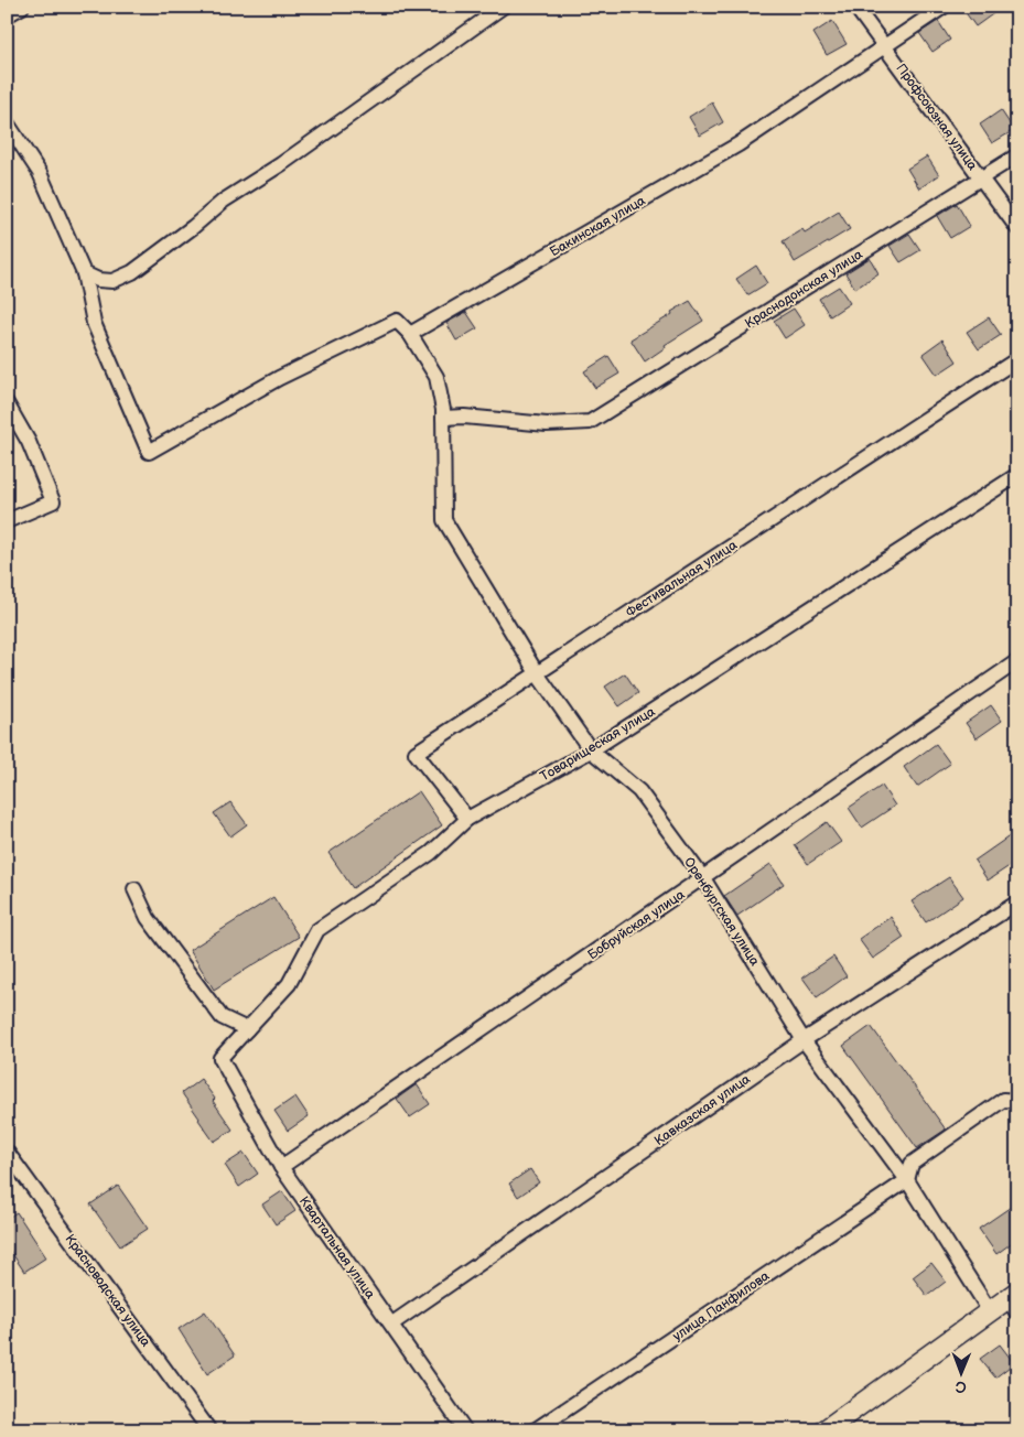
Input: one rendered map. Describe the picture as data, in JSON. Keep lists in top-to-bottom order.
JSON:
{
  "streets": {
    "street": [
      "Профсоюзная улица",
      "Бакинская улица",
      "Краснодонская улица",
      "Фестивальная улица",
      "Товарищеская улица",
      "Оренбургская улица",
      "Бобруйская улица",
      "Кавказская улица",
      "Квартальная улица",
      "Красноводская улица",
      "улица Панфилова"
    ]
  },
  "crossings": [
    ["Профсоюзная улица", "Бакинская улица"],
    ["Профсоюзная улица", "Краснодонская улица"],
    ["Краснодонская улица", "Оренбургская улица"],
    ["Фестивальная улица", "Товарищеская улица"],
    ["Фестивальная улица", "Оренбургская улица"],
    ["Товарищеская улица", "Оренбургская улица"],
    ["Товарищеская улица", "Квартальная улица"],
    ["Оренбургская улица", "Бобруйская улица"],
    ["Оренбургская улица", "Кавказская улица"],
    ["Оренбургская улица", "улица Панфилова"],
    ["Бобруйская улица", "Квартальная улица"],
    ["Кавказская улица", "Квартальная улица"]
  ],
  "north": "bottom"
}
